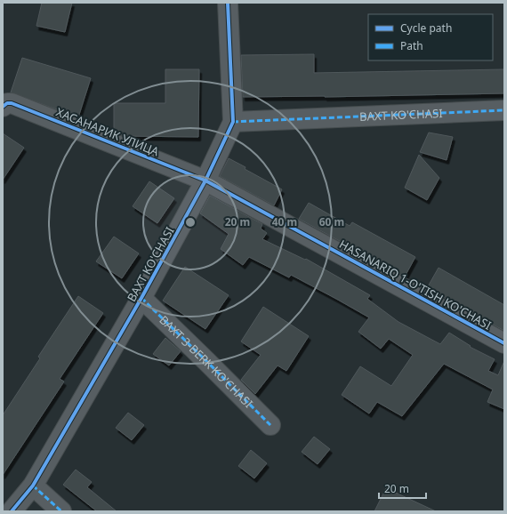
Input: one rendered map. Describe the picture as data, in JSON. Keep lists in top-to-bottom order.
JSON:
{
  "streets": {
    "street": [
      "BAXT KO'CHASI",
      "ХАСАНАРИК УЛИЦА",
      "HASANARIQ 1-O'TISH KO'CHASI",
      "BAXT 3-BERK KO'CHASI"
    ]
  },
  "crossings": [
    ["BAXT KO'CHASI", "ХАСАНАРИК УЛИЦА"],
    ["BAXT KO'CHASI", "HASANARIQ 1-O'TISH KO'CHASI"],
    ["BAXT KO'CHASI", "BAXT 3-BERK KO'CHASI"],
    ["ХАСАНАРИК УЛИЦА", "HASANARIQ 1-O'TISH KO'CHASI"]
  ],
  "legend": ["Cycle path", "Path"],
  "scale_bar": "20 m",
  "rings": ["20 m", "40 m", "60 m"]
}
